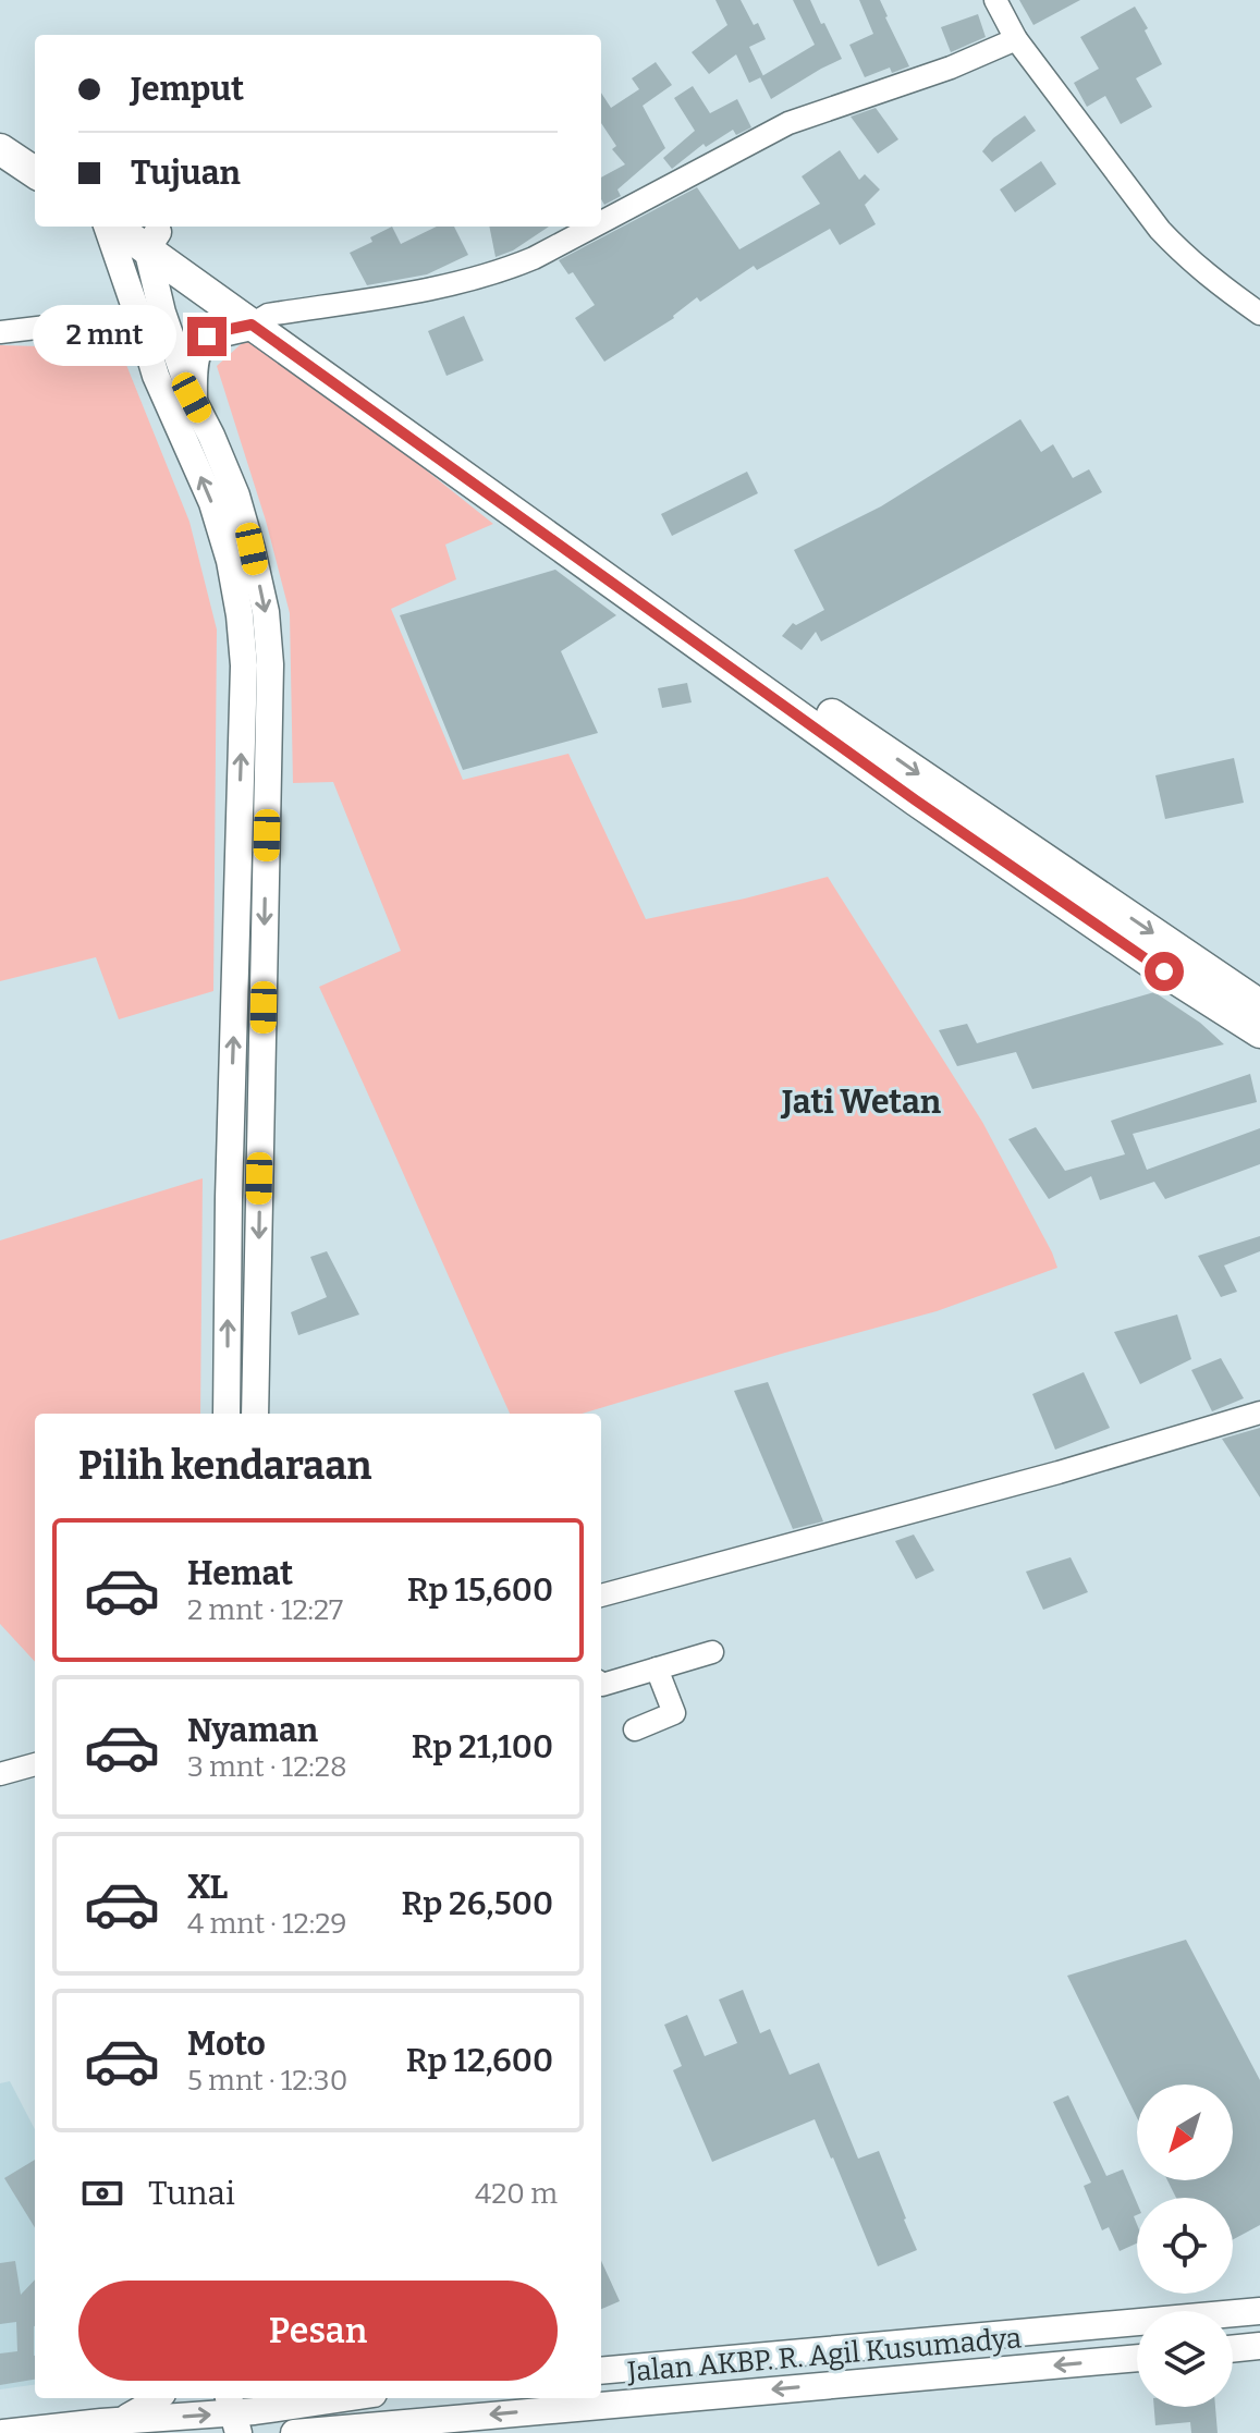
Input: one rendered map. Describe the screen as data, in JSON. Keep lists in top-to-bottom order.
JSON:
{
  "streets": {
    "main road": ["Jalan AKBP. R. Agil Kusumadya"]
  },
  "districts": ["Jati Wetan"],
  "north": "bottom left",
  "page": {
    "banner": ["Jemput", "Tujuan"],
    "bubble": "2 mnt",
    "heading": "Pilih kendaraan",
    "list": [
      {
        "name": "Hemat",
        "note": "2 mnt · 12:27",
        "value": "Rp 15,600"
      },
      {
        "name": "Nyaman",
        "note": "3 mnt · 12:28",
        "value": "Rp 21,100"
      },
      {
        "name": "XL",
        "note": "4 mnt · 12:29",
        "value": "Rp 26,500"
      },
      {
        "name": "Moto",
        "note": "5 mnt · 12:30",
        "value": "Rp 12,600"
      }
    ],
    "pay": ["Tunai", "420 m"],
    "buttons": "Pesan"
  }
}
